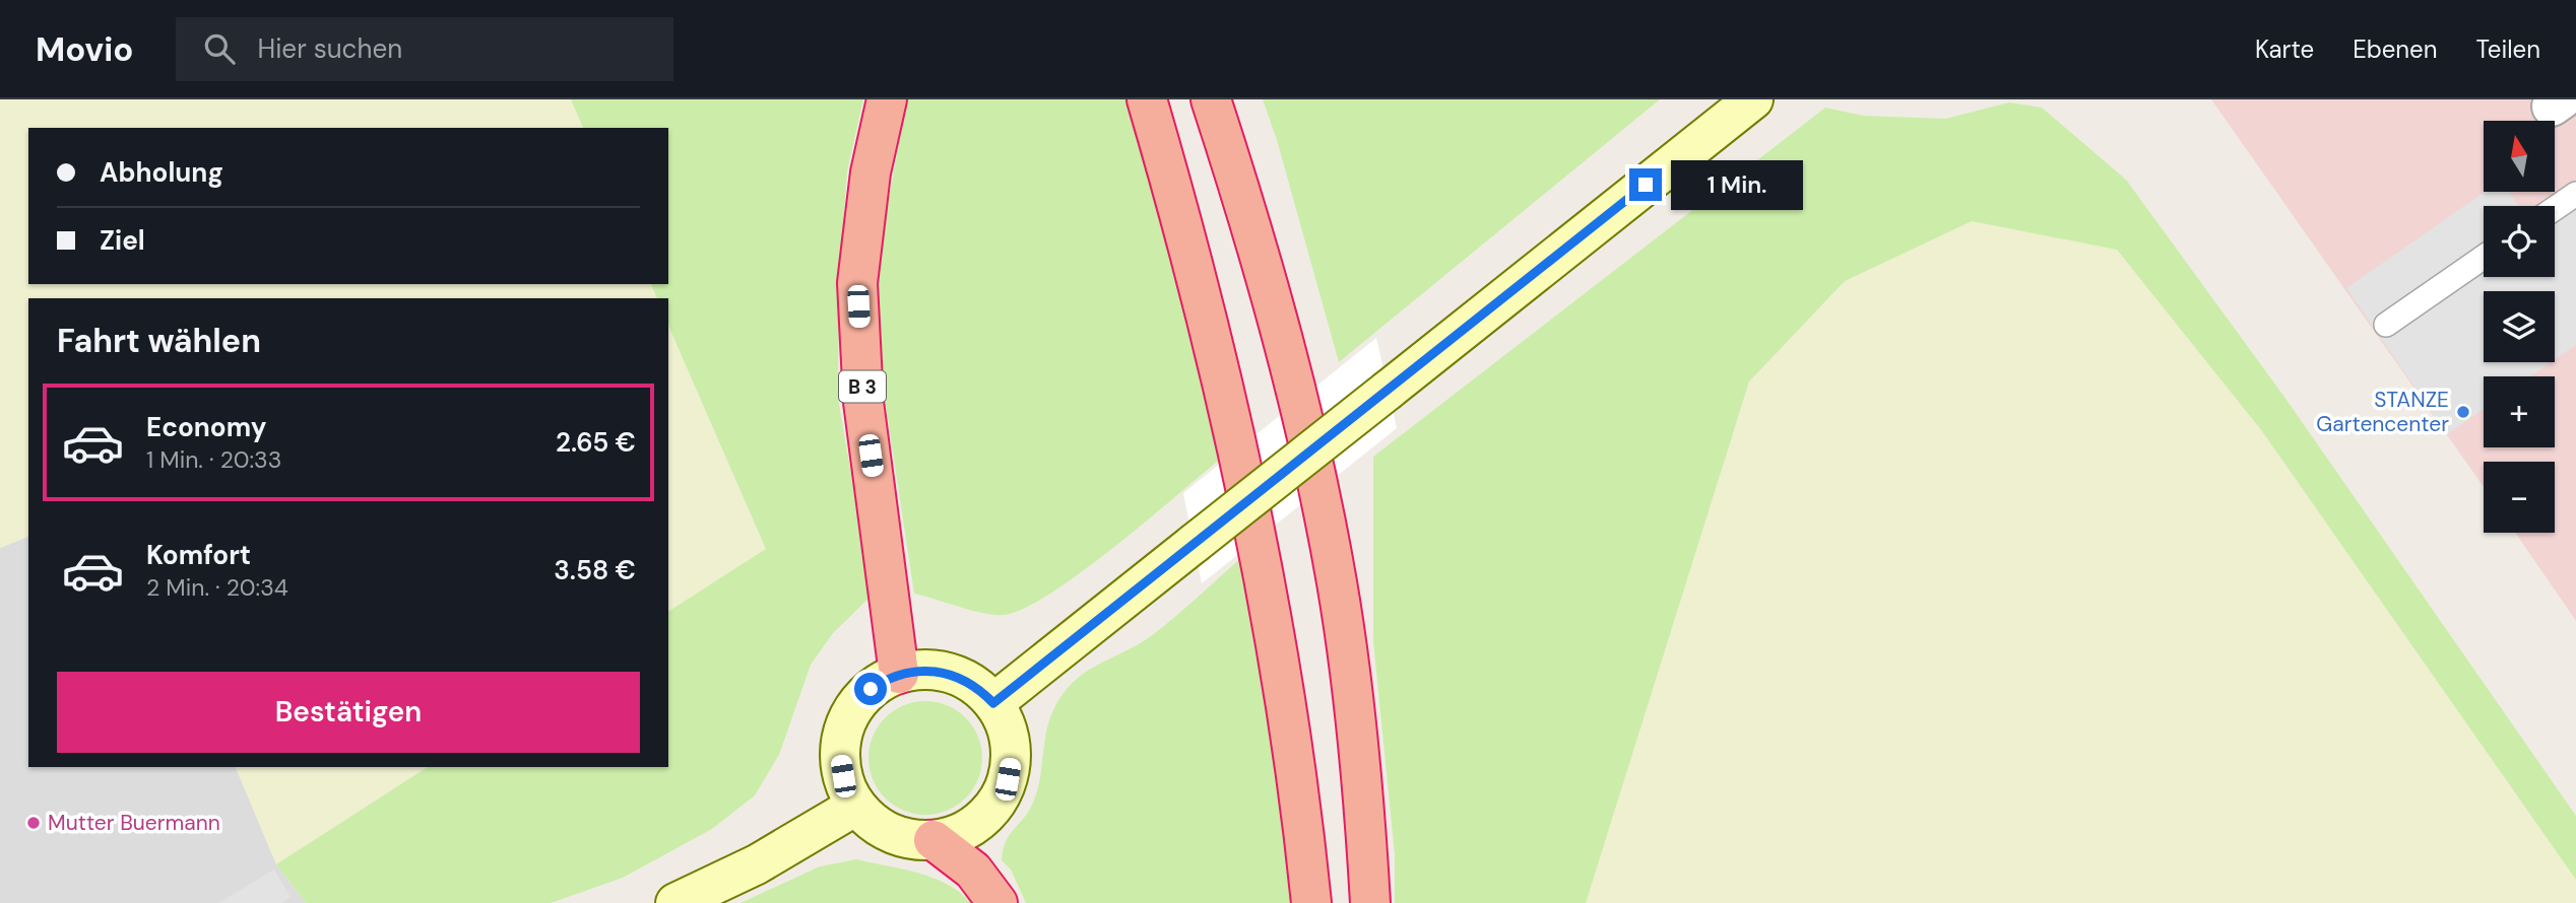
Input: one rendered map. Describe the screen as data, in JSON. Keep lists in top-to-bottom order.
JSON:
{
  "streets": {
    "highway": ["B 3"]
  },
  "places": ["STANZE Gartencenter", "Mutter Buermann"],
  "north": "top",
  "page": {
    "header": "Movio",
    "search": "Hier suchen",
    "nav": ["Karte", "Ebenen", "Teilen"],
    "map_buttons": ["+", "−"],
    "banner": ["Abholung", "Ziel"],
    "bubble": "1 Min.",
    "heading": "Fahrt wählen",
    "list": [
      {
        "name": "Economy",
        "note": "1 Min. · 20:33",
        "value": "2.65 €"
      },
      {
        "name": "Komfort",
        "note": "2 Min. · 20:34",
        "value": "3.58 €"
      }
    ],
    "buttons": "Bestätigen"
  }
}
